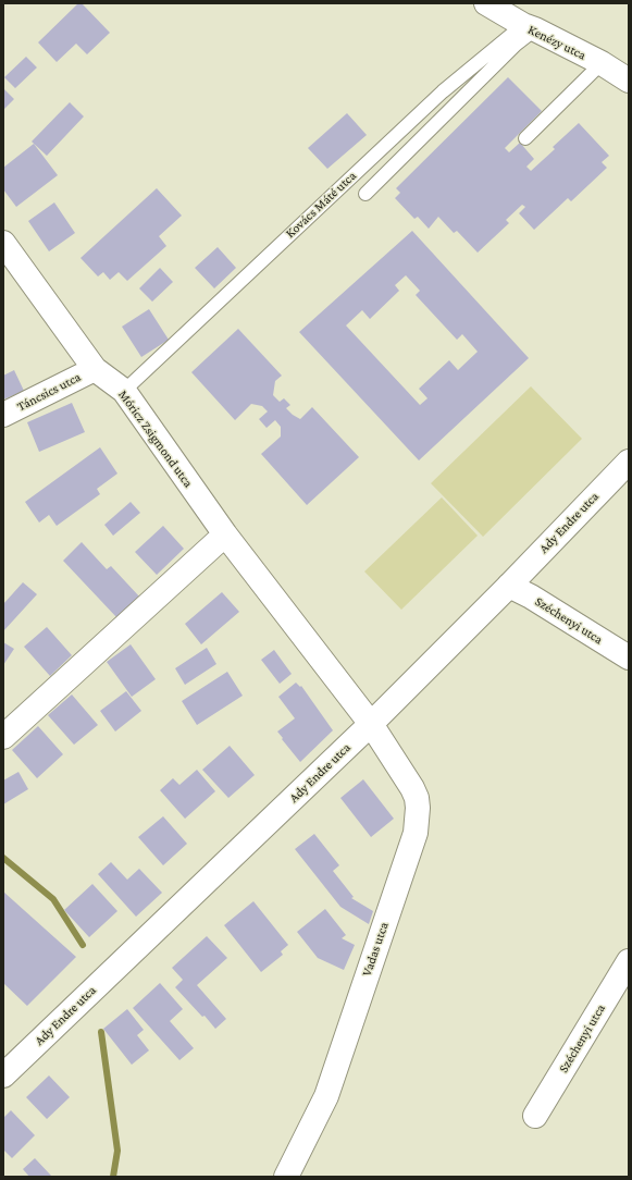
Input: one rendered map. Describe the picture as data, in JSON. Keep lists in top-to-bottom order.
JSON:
{
  "streets": {
    "street": [
      "Kenézy utca",
      "Táncsics utca",
      "Móricz Zsigmond utca",
      "Ady Endre utca",
      "Széchenyi utca",
      "Vadas utca"
    ],
    "lane": ["Kovács Máté utca"]
  },
  "crossings": [
    ["Kenézy utca", "Kovács Máté utca"],
    ["Kovács Máté utca", "Móricz Zsigmond utca"],
    ["Táncsics utca", "Móricz Zsigmond utca"],
    ["Móricz Zsigmond utca", "Ady Endre utca"],
    ["Móricz Zsigmond utca", "Vadas utca"],
    ["Ady Endre utca", "Széchenyi utca"],
    ["Ady Endre utca", "Vadas utca"]
  ]
}
